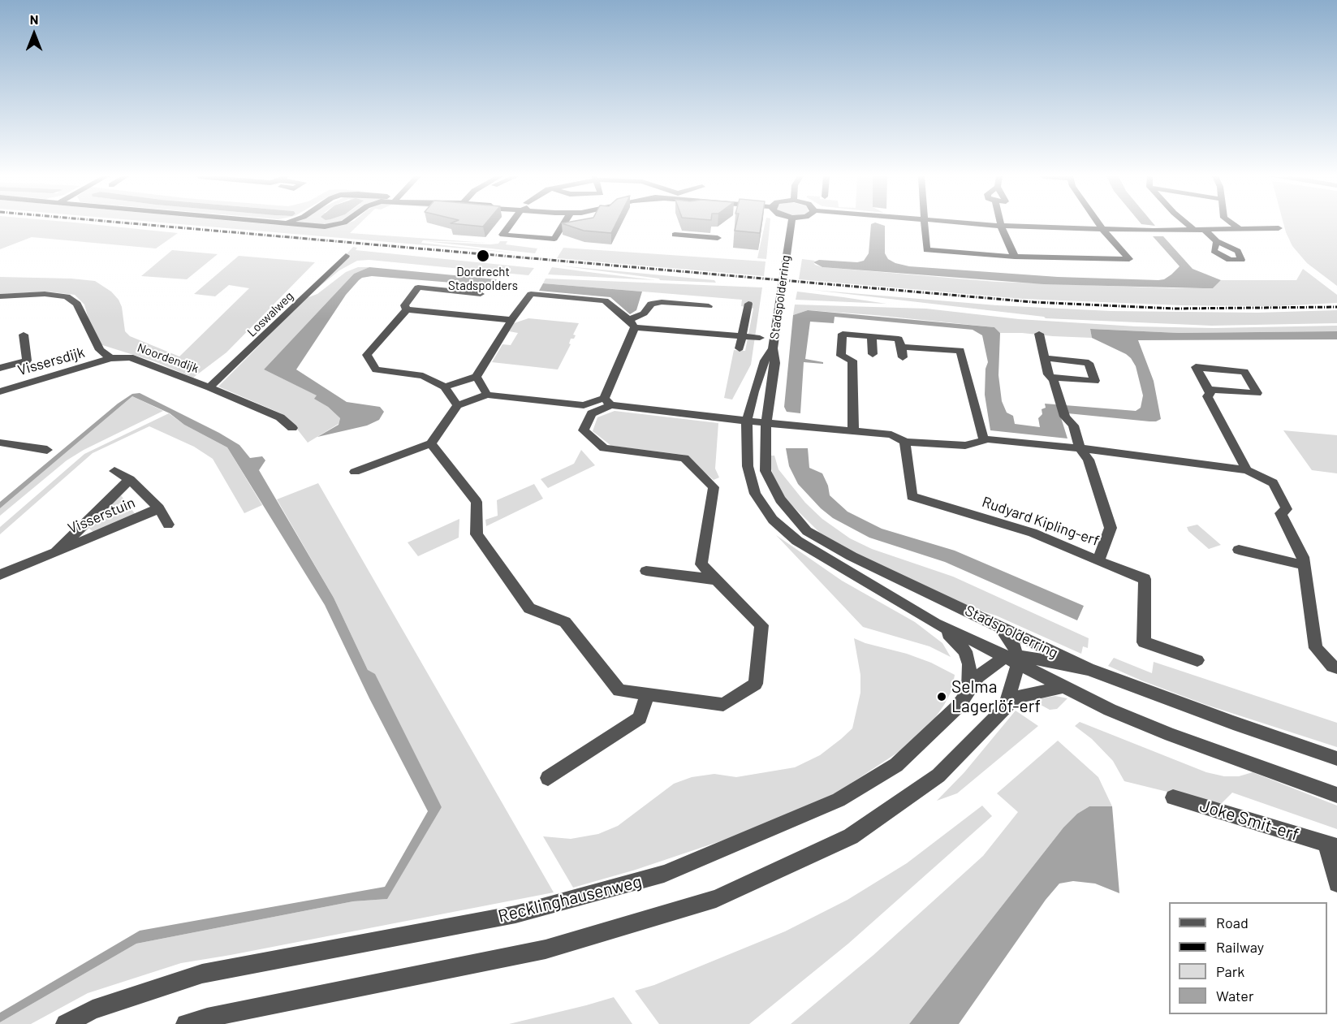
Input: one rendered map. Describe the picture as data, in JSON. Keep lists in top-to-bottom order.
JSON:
{
  "streets": {
    "street": [
      "Stadspolderring",
      "Loswalweg",
      "Noordendijk",
      "Vissersdijk",
      "Visserstuin",
      "Rudyard Kipling-erf",
      "Joke Smit-erf",
      "Recklinghausenweg"
    ]
  },
  "crossings": [
    ["Stadspolderring", "Recklinghausenweg"],
    ["Loswalweg", "Noordendijk"],
    ["Noordendijk", "Vissersdijk"]
  ],
  "places": ["Dordrecht Stadspolders", "Selma Lagerlöf-erf"],
  "legend": [
    "Road",
    "Railway",
    "Park",
    "Water"
  ],
  "north": "top"
}
